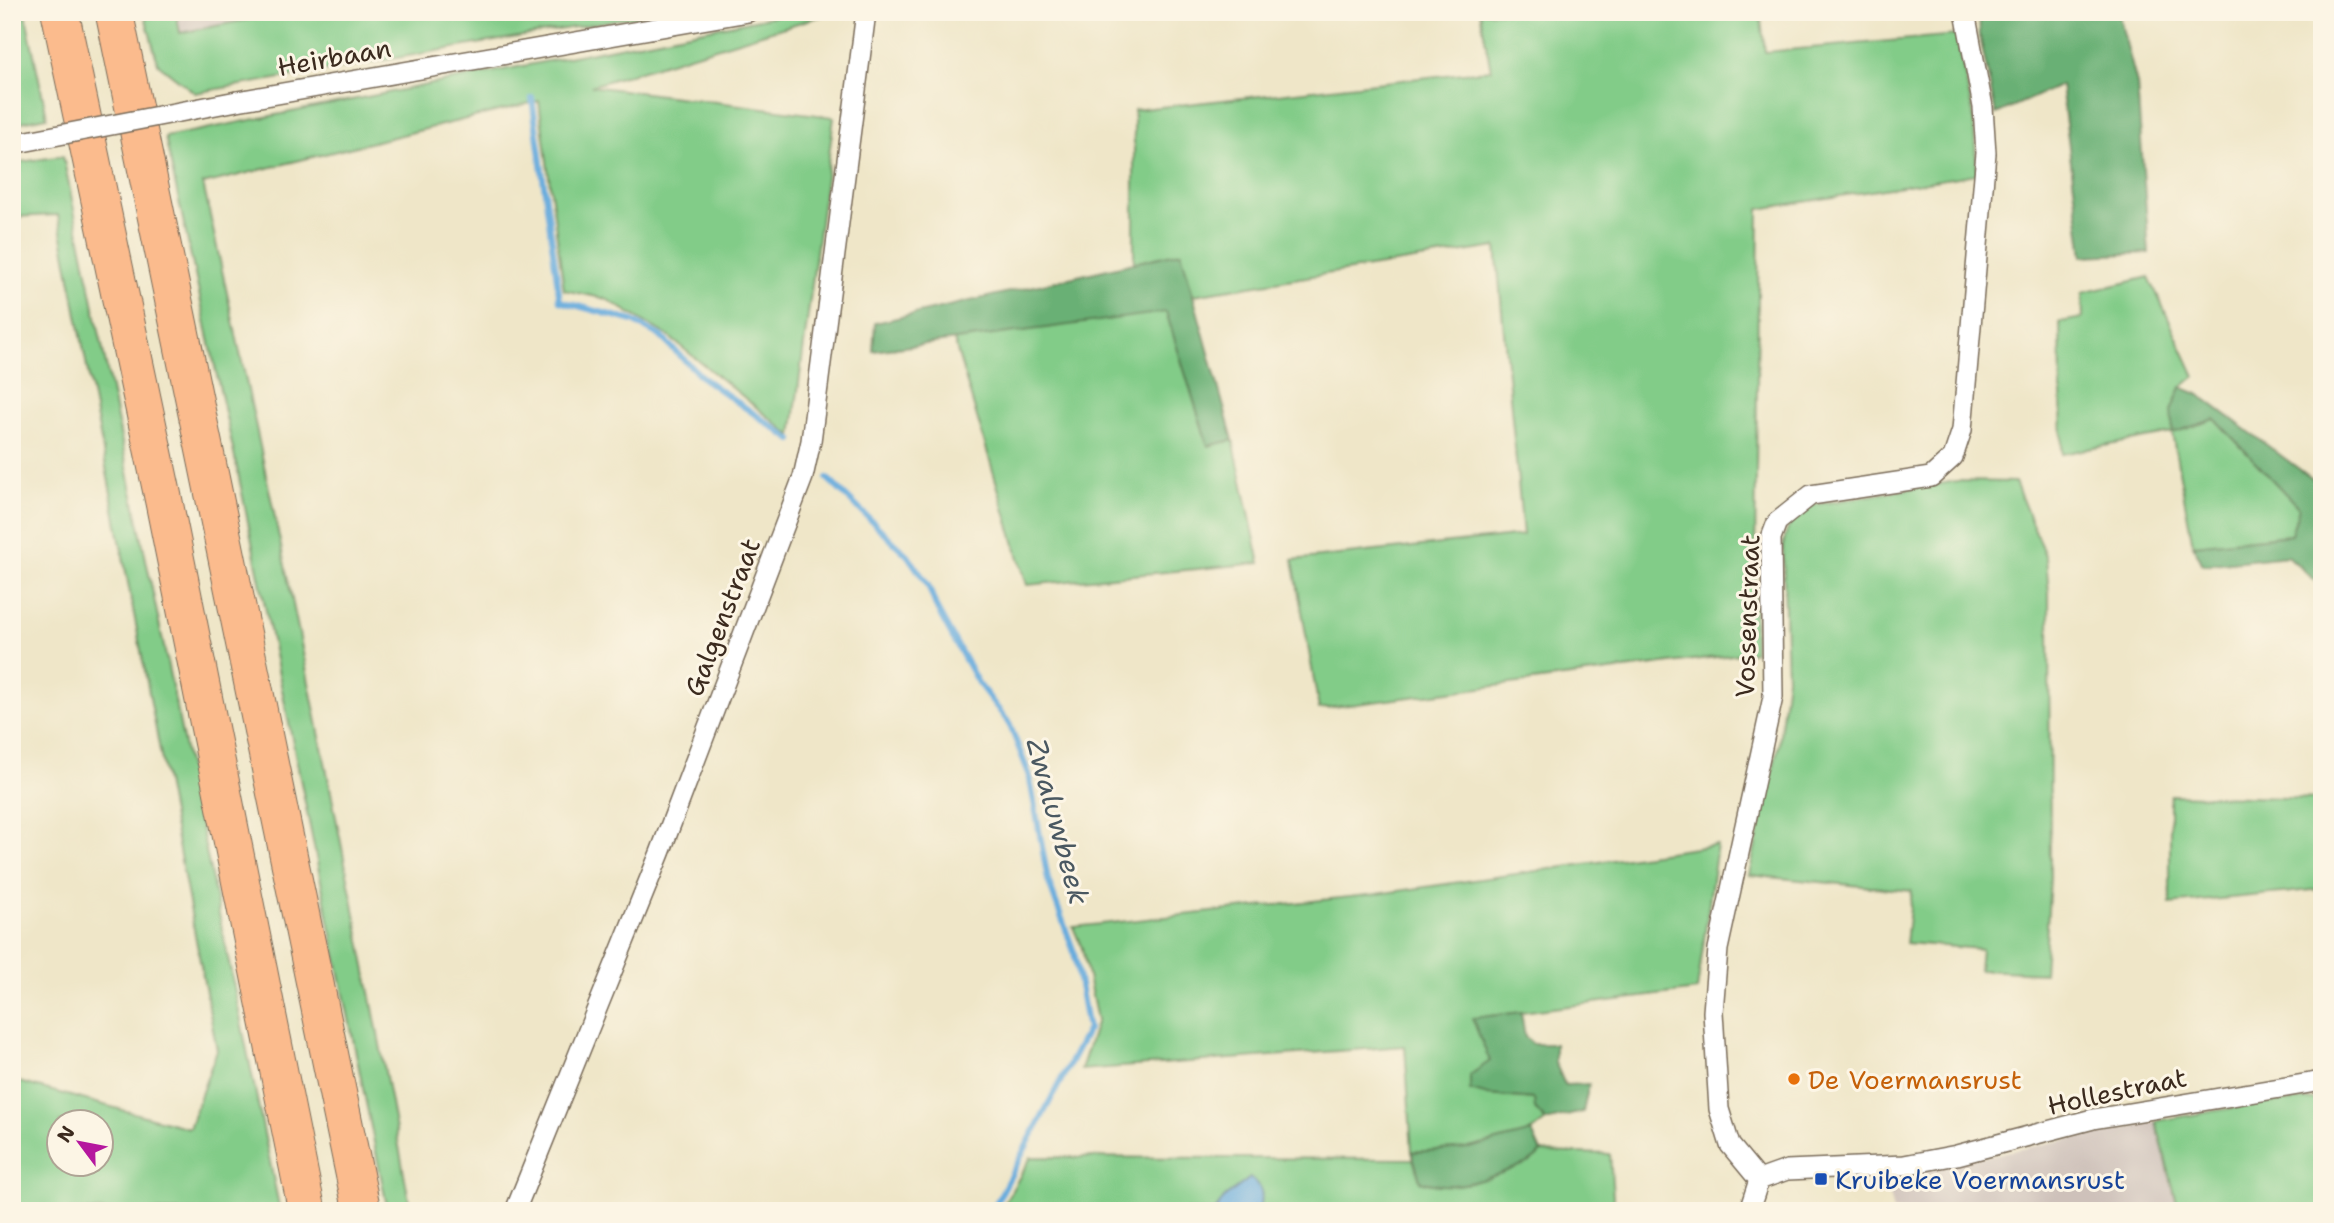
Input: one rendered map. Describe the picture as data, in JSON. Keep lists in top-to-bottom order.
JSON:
{
  "streets": {
    "street": [
      "Heirbaan",
      "Vossenstraat",
      "Galgenstraat",
      "Hollestraat"
    ]
  },
  "crossings": [
    ["Vossenstraat", "Hollestraat"]
  ],
  "water": ["Zwaluwbeek"],
  "places": {
    "other": ["De Voermansrust"],
    "transit": ["Kruibeke Voermansrust"]
  },
  "north": "top left"
}
